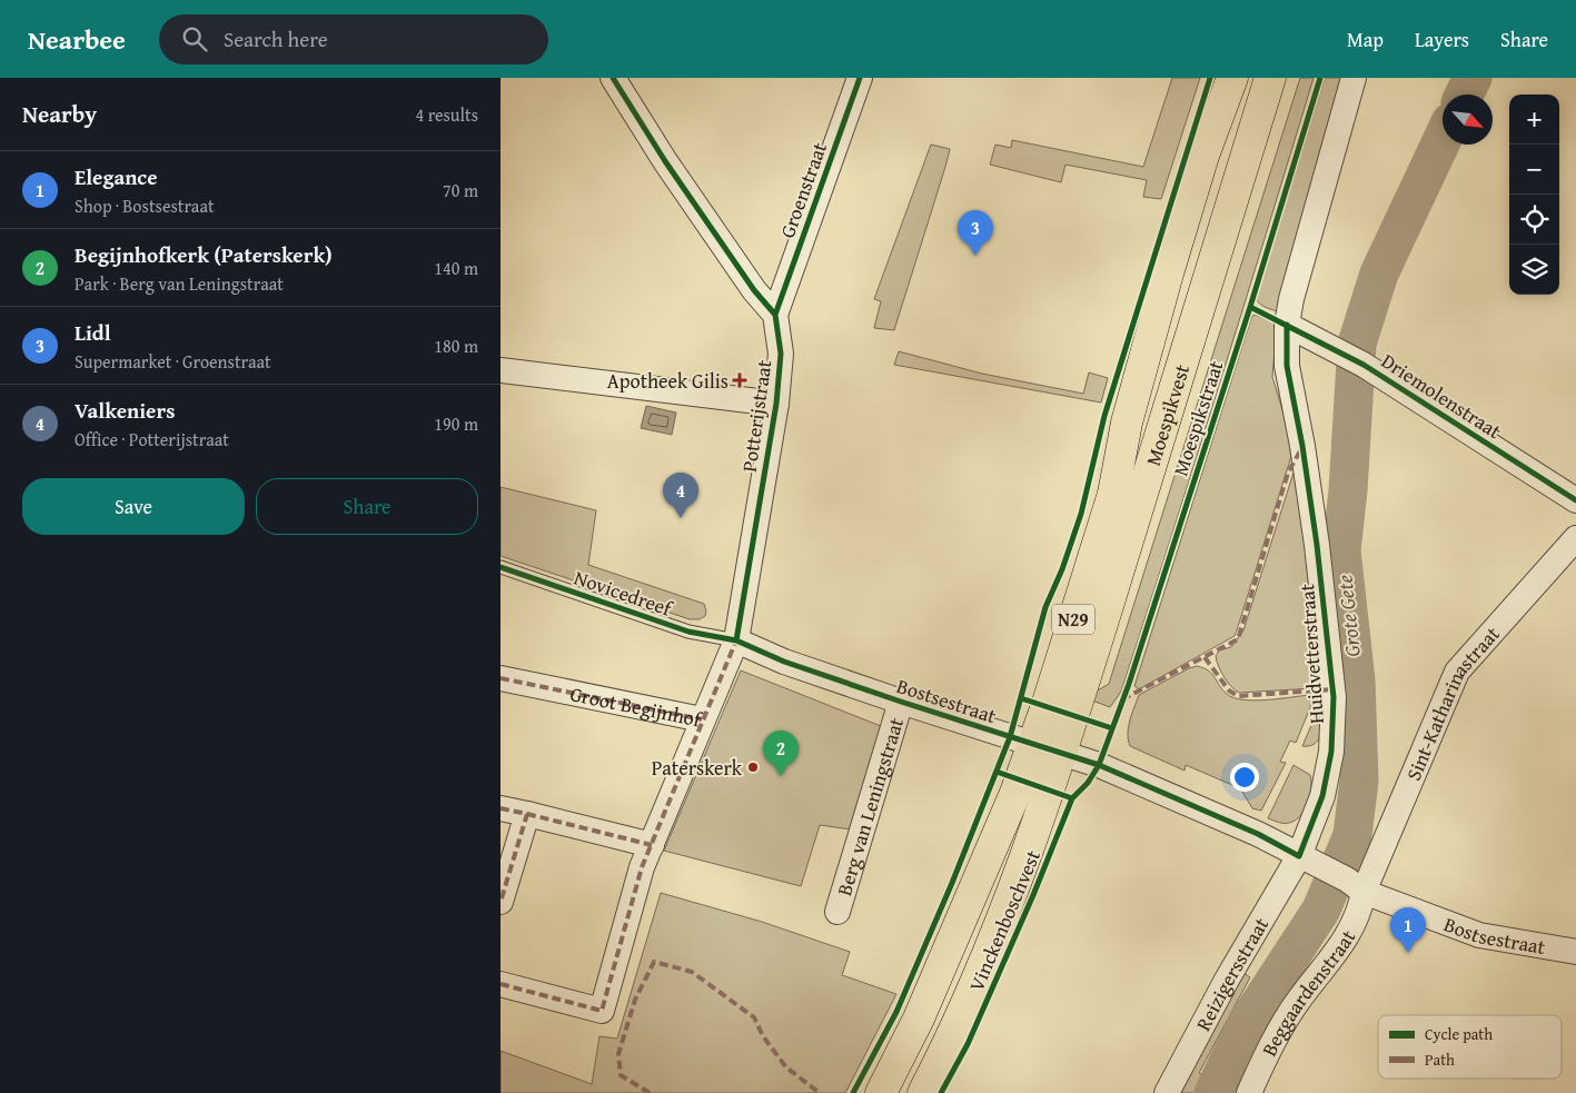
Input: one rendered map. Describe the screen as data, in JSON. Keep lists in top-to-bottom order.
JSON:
{
  "streets": {
    "main road": ["Moespikvest", "N29", "Vinckenboschvest"],
    "street": [
      "Groenstraat",
      "Driemolenstraat",
      "Potterijstraat",
      "Huidvetterstraat",
      "Bostsestraat",
      "Sint-Katharinastraat",
      "Groot Begijnhof",
      "Berg van Leningstraat",
      "Reizigersstraat",
      "Beggaardenstraat"
    ],
    "lane": ["Novicedreef"],
    "cycle path": ["Moespikstraat"]
  },
  "crossings": [
    ["Groenstraat", "Potterijstraat"],
    ["Driemolenstraat", "Huidvetterstraat"],
    ["Moespikvest", "Bostsestraat"],
    ["Moespikvest", "Vinckenboschvest"],
    ["Potterijstraat", "Novicedreef"],
    ["Potterijstraat", "Bostsestraat"],
    ["Potterijstraat", "Groot Begijnhof"],
    ["Novicedreef", "Bostsestraat"],
    ["Huidvetterstraat", "Bostsestraat"],
    ["Huidvetterstraat", "Reizigersstraat"],
    ["Bostsestraat", "Sint-Katharinastraat"],
    ["Bostsestraat", "Berg van Leningstraat"],
    ["Bostsestraat", "Vinckenboschvest"],
    ["Bostsestraat", "Reizigersstraat"],
    ["Bostsestraat", "Beggaardenstraat"],
    ["Sint-Katharinastraat", "Beggaardenstraat"]
  ],
  "water": ["Grote Gete"],
  "places": {
    "health": ["Apotheek Gilis"],
    "other": ["Paterskerk"]
  },
  "legend": ["Cycle path", "Path"],
  "north": "bottom right",
  "page": {
    "header": "Nearbee",
    "search": "Search here",
    "nav": ["Map", "Layers", "Share"],
    "heading": ["Nearby", "4 results"],
    "map_buttons": ["+", "−"],
    "list": [
      {
        "mark": "1",
        "name": "Elegance",
        "note": "Shop · Bostsestraat",
        "value": "70 m"
      },
      {
        "mark": "2",
        "name": "Begijnhofkerk (Paterskerk)",
        "note": "Park · Berg van Leningstraat",
        "value": "140 m"
      },
      {
        "mark": "3",
        "name": "Lidl",
        "note": "Supermarket · Groenstraat",
        "value": "180 m"
      },
      {
        "mark": "4",
        "name": "Valkeniers",
        "note": "Office · Potterijstraat",
        "value": "190 m"
      }
    ],
    "pins": [
      "3",
      "4",
      "2",
      "1"
    ],
    "buttons": ["Save", "Share"]
  }
}
